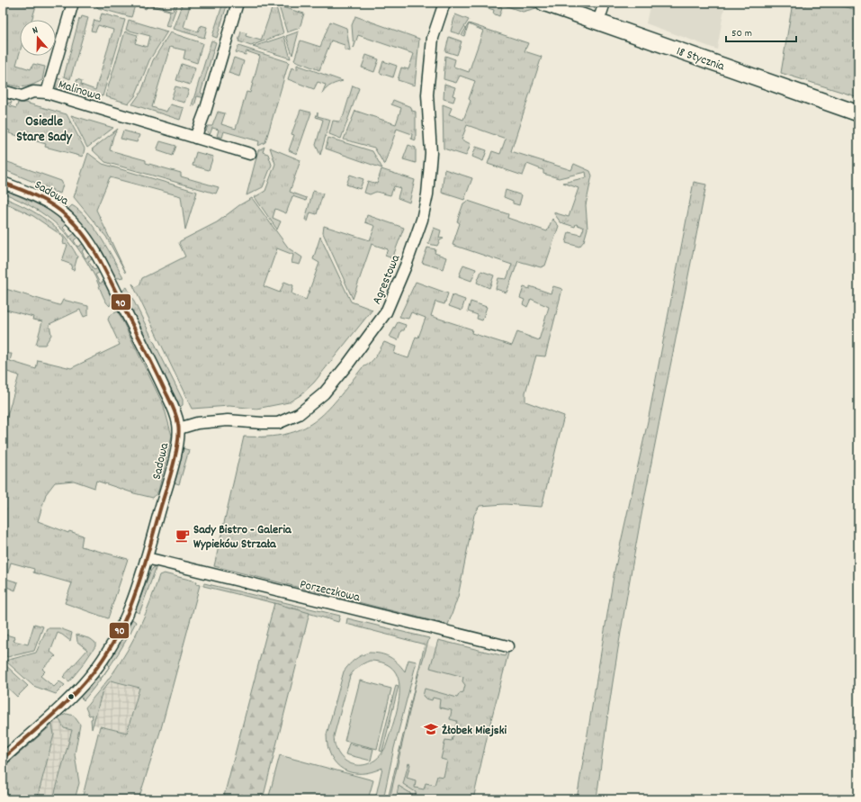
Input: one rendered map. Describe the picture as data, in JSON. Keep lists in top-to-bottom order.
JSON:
{
  "streets": {
    "main road": ["18 Stycznia"],
    "street": [
      "Malinowa",
      "Sadowa",
      "Agrestowa",
      "Porzeczkowa"
    ]
  },
  "crossings": [
    ["Sadowa", "Agrestowa"],
    ["Sadowa", "Porzeczkowa"]
  ],
  "districts": ["Osiedle Stare Sady"],
  "places": {
    "cafe": ["Sady Bistro - Galeria Wypieków Strzała"],
    "school or university": ["Żłobek Miejski"]
  },
  "lines": ["transit line 90"],
  "scale_bar": "50 m",
  "north": "top"
}
